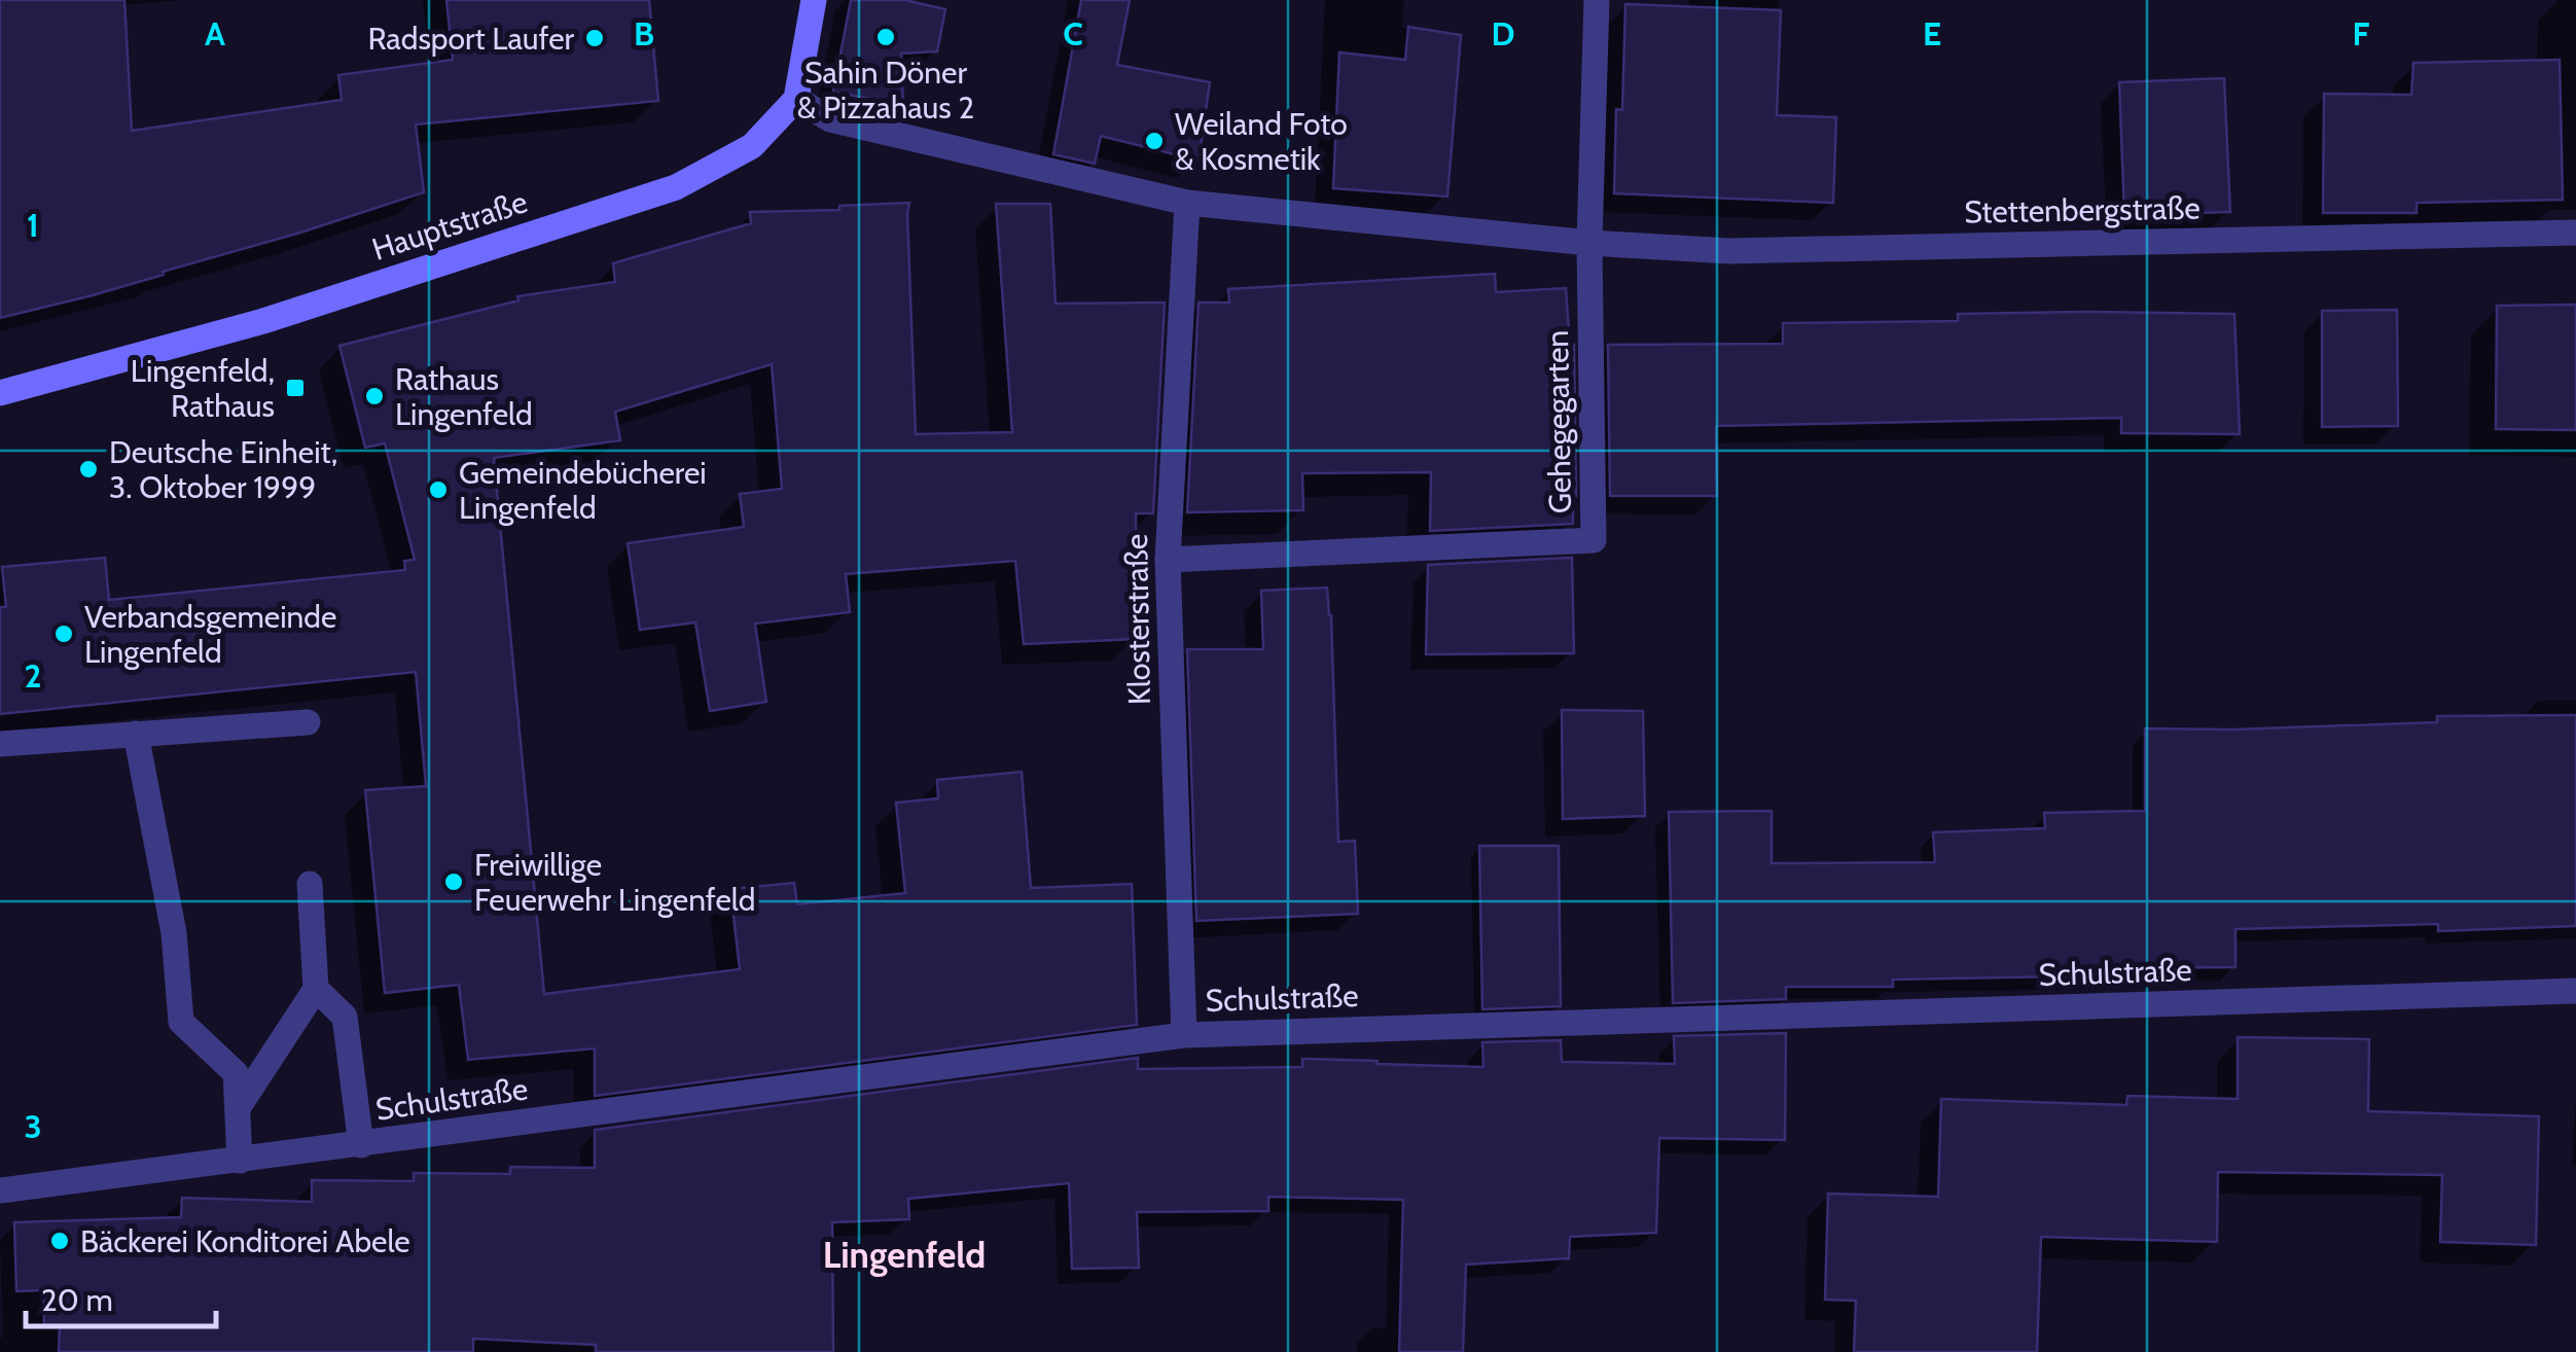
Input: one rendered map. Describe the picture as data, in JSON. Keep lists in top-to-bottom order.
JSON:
{
  "streets": {
    "main road": ["Hauptstraße"],
    "street": [
      "Stettenbergstraße",
      "Gehegegarten",
      "Klosterstraße",
      "Schulstraße"
    ]
  },
  "crossings": [
    ["Stettenbergstraße", "Gehegegarten"],
    ["Gehegegarten", "Klosterstraße"],
    ["Klosterstraße", "Schulstraße"]
  ],
  "districts": ["Lingenfeld"],
  "places": {
    "other": [
      "Sahin Döner & Pizzahaus 2",
      "Radsport Laufer",
      "Weiland Foto & Kosmetik",
      "Rathaus Lingenfeld",
      "Deutsche Einheit, 3. Oktober 1999",
      "Gemeindebücherei Lingenfeld",
      "Verbandsgemeinde Lingenfeld",
      "Freiwillige Feuerwehr Lingenfeld",
      "Bäckerei Konditorei Abele"
    ],
    "transit": ["Lingenfeld, Rathaus"]
  },
  "scale_bar": "20 m",
  "grid": {
    "columns": [
      "A",
      "B",
      "C",
      "D",
      "E",
      "F"
    ],
    "rows": ["1", "2", "3"]
  }
}
